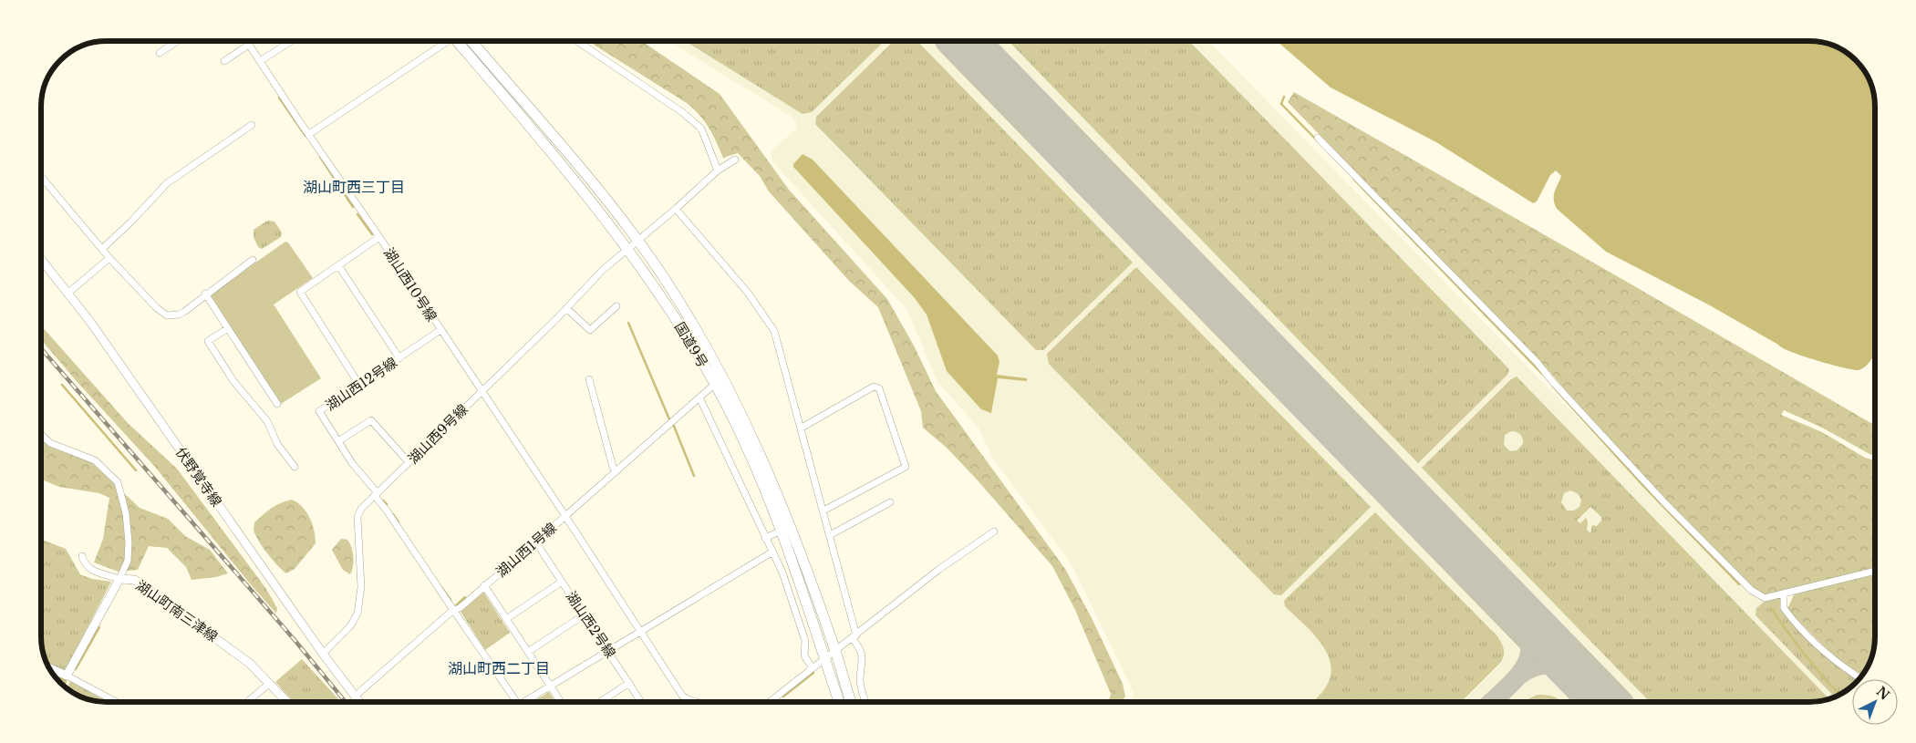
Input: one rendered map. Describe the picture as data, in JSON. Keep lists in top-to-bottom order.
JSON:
{
  "streets": {
    "highway": ["国道9号"],
    "main road": ["伏野覚寺線", "湖山町南三津線"],
    "street": [
      "湖山西10号線",
      "湖山西12号線",
      "湖山西9号線",
      "湖山西1号線",
      "湖山西2号線"
    ]
  },
  "crossings": [
    ["湖山西10号線", "湖山西12号線"],
    ["湖山西10号線", "湖山西9号線"],
    ["湖山西10号線", "湖山西1号線"],
    ["国道9号", "湖山西9号線"],
    ["湖山西12号線", "湖山西9号線"],
    ["湖山西12号線", "湖山西1号線"],
    ["湖山西9号線", "伏野覚寺線"],
    ["伏野覚寺線", "湖山西1号線"],
    ["湖山西1号線", "湖山西2号線"]
  ],
  "districts": ["湖山町西三丁目", "湖山町西二丁目"],
  "north": "top right"
}
